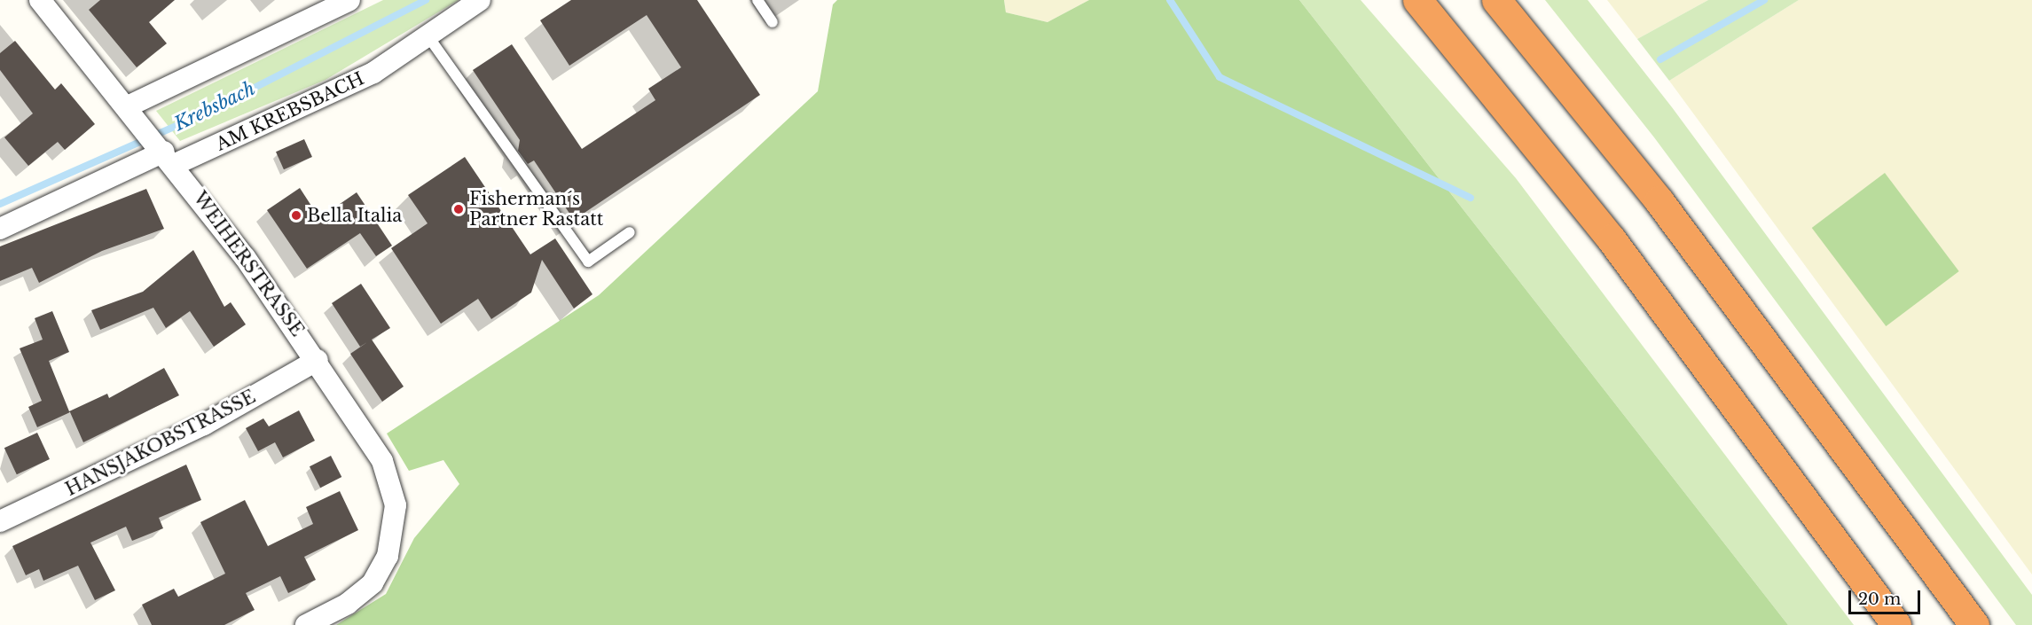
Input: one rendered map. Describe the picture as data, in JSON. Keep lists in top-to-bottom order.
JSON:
{
  "streets": {
    "street": ["AM KREBSBACH", "WEIHERSTRASSE", "HANSJAKOBSTRASSE"]
  },
  "crossings": [
    ["AM KREBSBACH", "WEIHERSTRASSE"],
    ["WEIHERSTRASSE", "HANSJAKOBSTRASSE"]
  ],
  "water": ["Krebsbach"],
  "places": ["Fisherman´s Partner Rastatt", "Bella Italia"],
  "scale_bar": "20 m"
}
